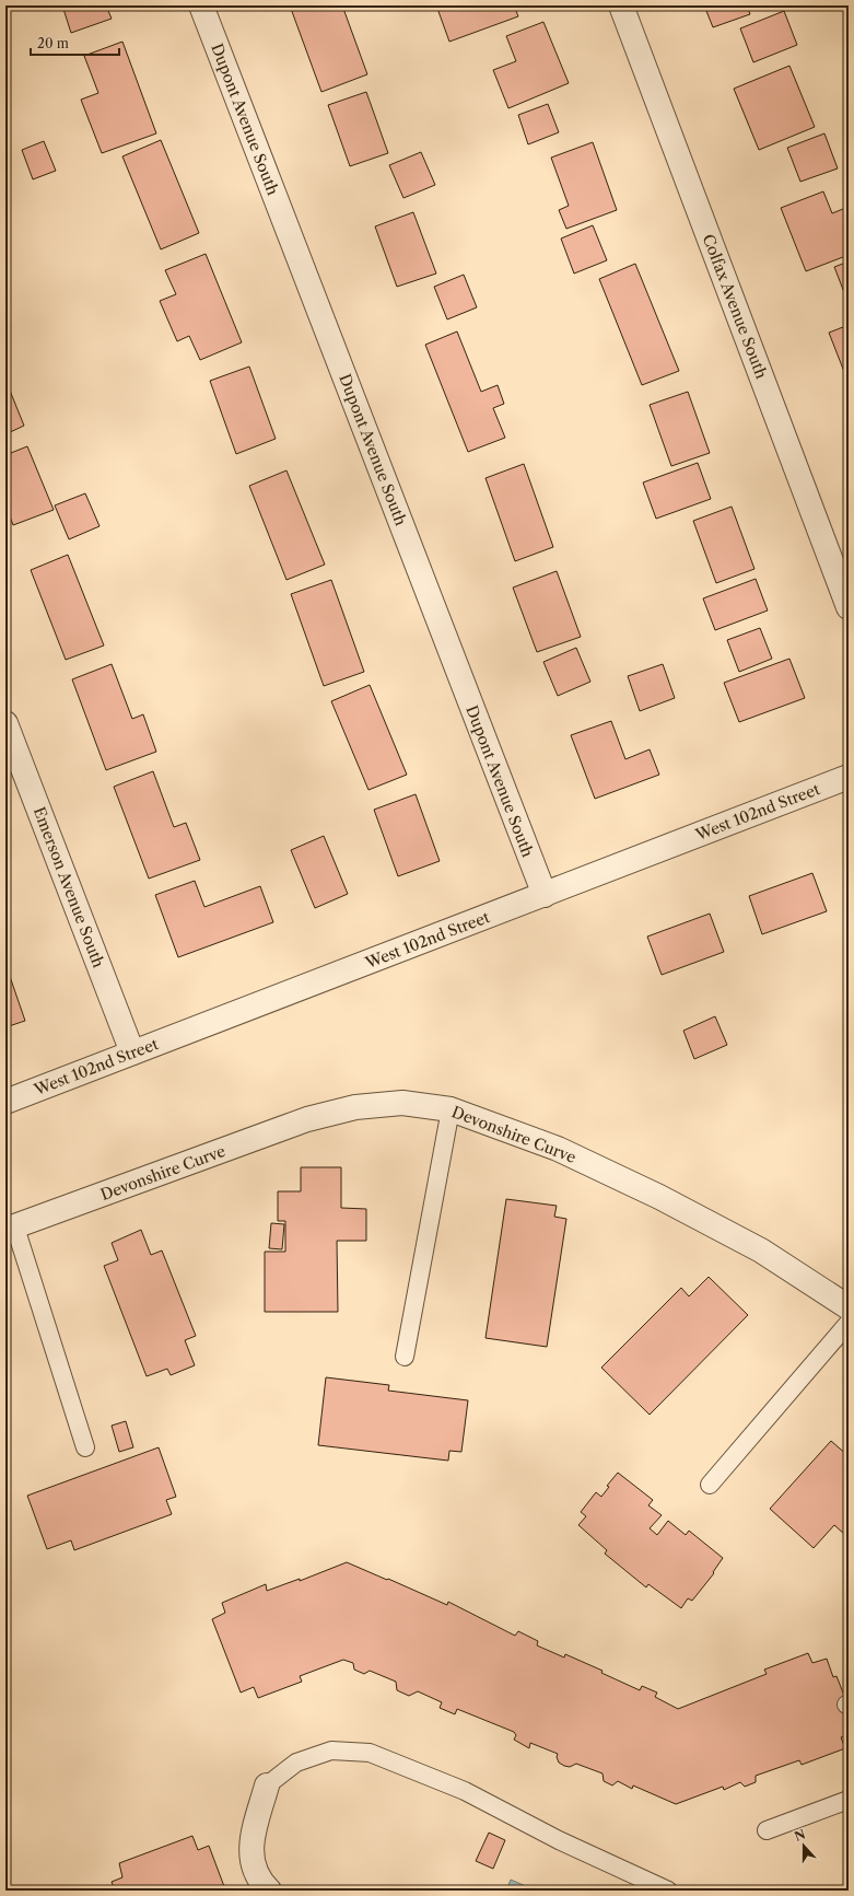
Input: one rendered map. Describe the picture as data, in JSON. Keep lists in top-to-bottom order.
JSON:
{
  "streets": {
    "street": [
      "Dupont Avenue South",
      "Colfax Avenue South",
      "West 102nd Street",
      "Emerson Avenue South",
      "Devonshire Curve"
    ]
  },
  "crossings": [
    ["Dupont Avenue South", "West 102nd Street"],
    ["West 102nd Street", "Emerson Avenue South"]
  ],
  "scale_bar": "20 m",
  "north": "top"
}
